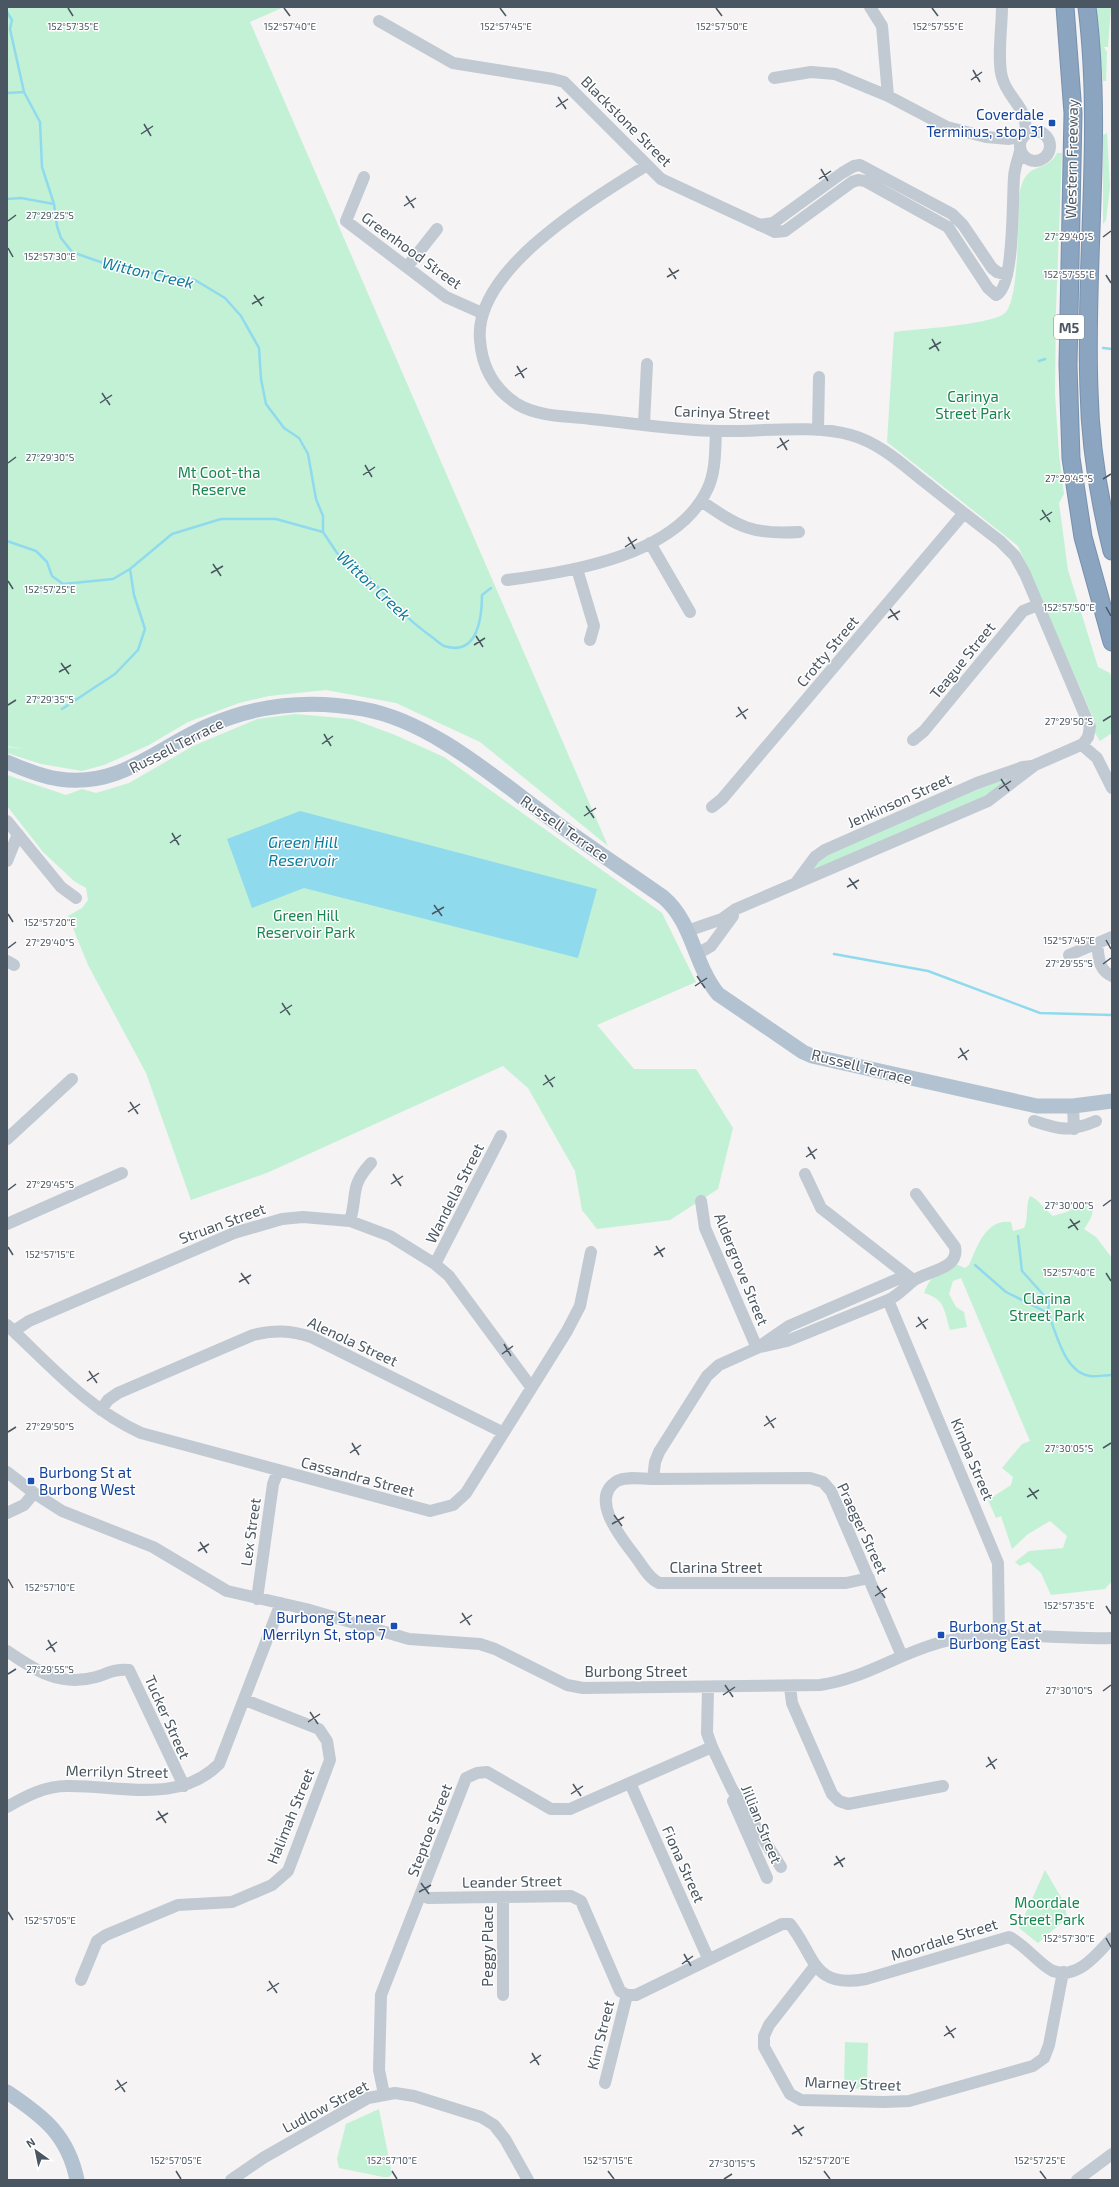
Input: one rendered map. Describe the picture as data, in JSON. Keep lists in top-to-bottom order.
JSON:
{
  "streets": {
    "highway": ["Western Freeway", "M5"],
    "main road": ["Russell Terrace"],
    "street": [
      "Blackstone Street",
      "Greenhood Street",
      "Carinya Street",
      "Crotty Street",
      "Teague Street",
      "Jenkinson Street",
      "Wandella Street",
      "Struan Street",
      "Aldergrove Street",
      "Alenola Street",
      "Kimba Street",
      "Cassandra Street",
      "Praeger Street",
      "Lex Street",
      "Clarina Street",
      "Burbong Street",
      "Tucker Street",
      "Merrilyn Street",
      "Halimah Street",
      "Jillian Street",
      "Steptoe Street",
      "Fiona Street",
      "Leander Street",
      "Moordale Street",
      "Peggy Place",
      "Kim Street",
      "Marney Street",
      "Ludlow Street"
    ]
  },
  "crossings": [
    ["Blackstone Street", "Carinya Street"],
    ["Greenhood Street", "Carinya Street"],
    ["Carinya Street", "Crotty Street"],
    ["Carinya Street", "Teague Street"],
    ["Carinya Street", "Jenkinson Street"],
    ["Russell Terrace", "Jenkinson Street"],
    ["Wandella Street", "Struan Street"],
    ["Struan Street", "Cassandra Street"],
    ["Alenola Street", "Cassandra Street"],
    ["Kimba Street", "Burbong Street"],
    ["Cassandra Street", "Lex Street"],
    ["Praeger Street", "Clarina Street"],
    ["Praeger Street", "Burbong Street"],
    ["Lex Street", "Burbong Street"],
    ["Burbong Street", "Merrilyn Street"],
    ["Tucker Street", "Merrilyn Street"],
    ["Merrilyn Street", "Halimah Street"],
    ["Jillian Street", "Steptoe Street"],
    ["Steptoe Street", "Fiona Street"],
    ["Steptoe Street", "Leander Street"],
    ["Steptoe Street", "Ludlow Street"],
    ["Fiona Street", "Moordale Street"],
    ["Leander Street", "Peggy Place"],
    ["Leander Street", "Kim Street"],
    ["Moordale Street", "Marney Street"]
  ],
  "water": ["Witton Creek", "Green Hill Reservoir"],
  "parks": [
    "Carinya Street Park",
    "Mt Coot-tha Reserve",
    "Green Hill Reservoir Park",
    "Clarina Street Park",
    "Moordale Street Park"
  ],
  "places": {
    "transit": [
      "Coverdale Terminus, stop 31",
      "Burbong St at Burbong West",
      "Burbong St near Merrilyn St, stop 7",
      "Burbong St at Burbong East"
    ]
  },
  "north": "top left",
  "coordinates": [
    "152°57'35\"E",
    "152°57'40\"E",
    "152°57'45\"E",
    "152°57'50\"E",
    "152°57'55\"E",
    "27°29'25\"S",
    "27°29'40\"S",
    "152°57'30\"E",
    "27°29'30\"S",
    "27°29'45\"S",
    "152°57'25\"E",
    "27°29'35\"S",
    "27°29'50\"S",
    "152°57'20\"E",
    "27°29'55\"S",
    "27°30'00\"S",
    "152°57'15\"E",
    "27°30'05\"S",
    "152°57'10\"E",
    "27°30'10\"S",
    "152°57'05\"E",
    "27°30'15\"S"
  ]
}
